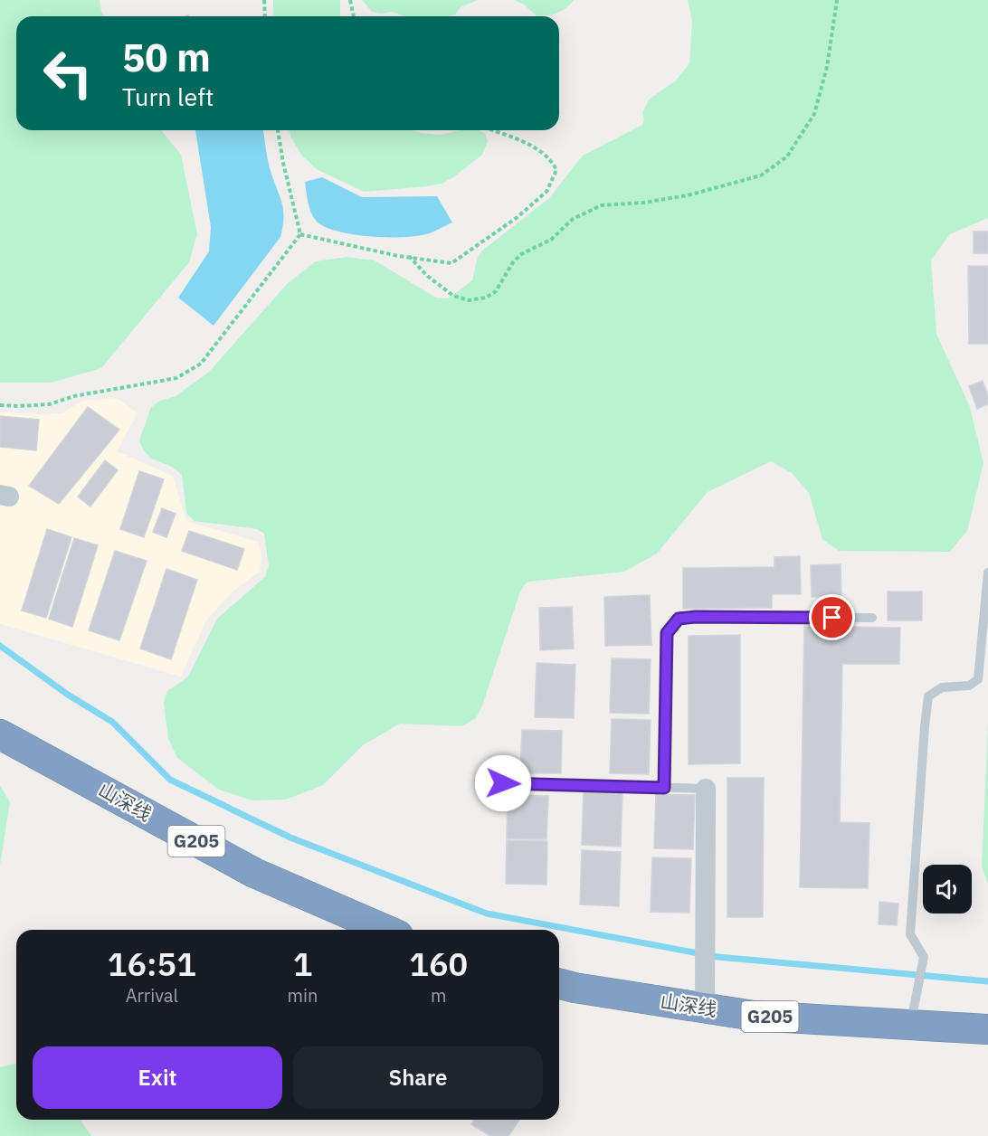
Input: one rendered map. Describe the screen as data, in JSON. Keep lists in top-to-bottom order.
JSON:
{
  "streets": {
    "highway": ["山深线", "G205"]
  },
  "page": {
    "turn": ["50 m", "Turn left"],
    "eta": [
      "16:51",
      "Arrival",
      "1",
      "min",
      "160",
      "m"
    ],
    "buttons": ["Exit", "Share"]
  }
}
